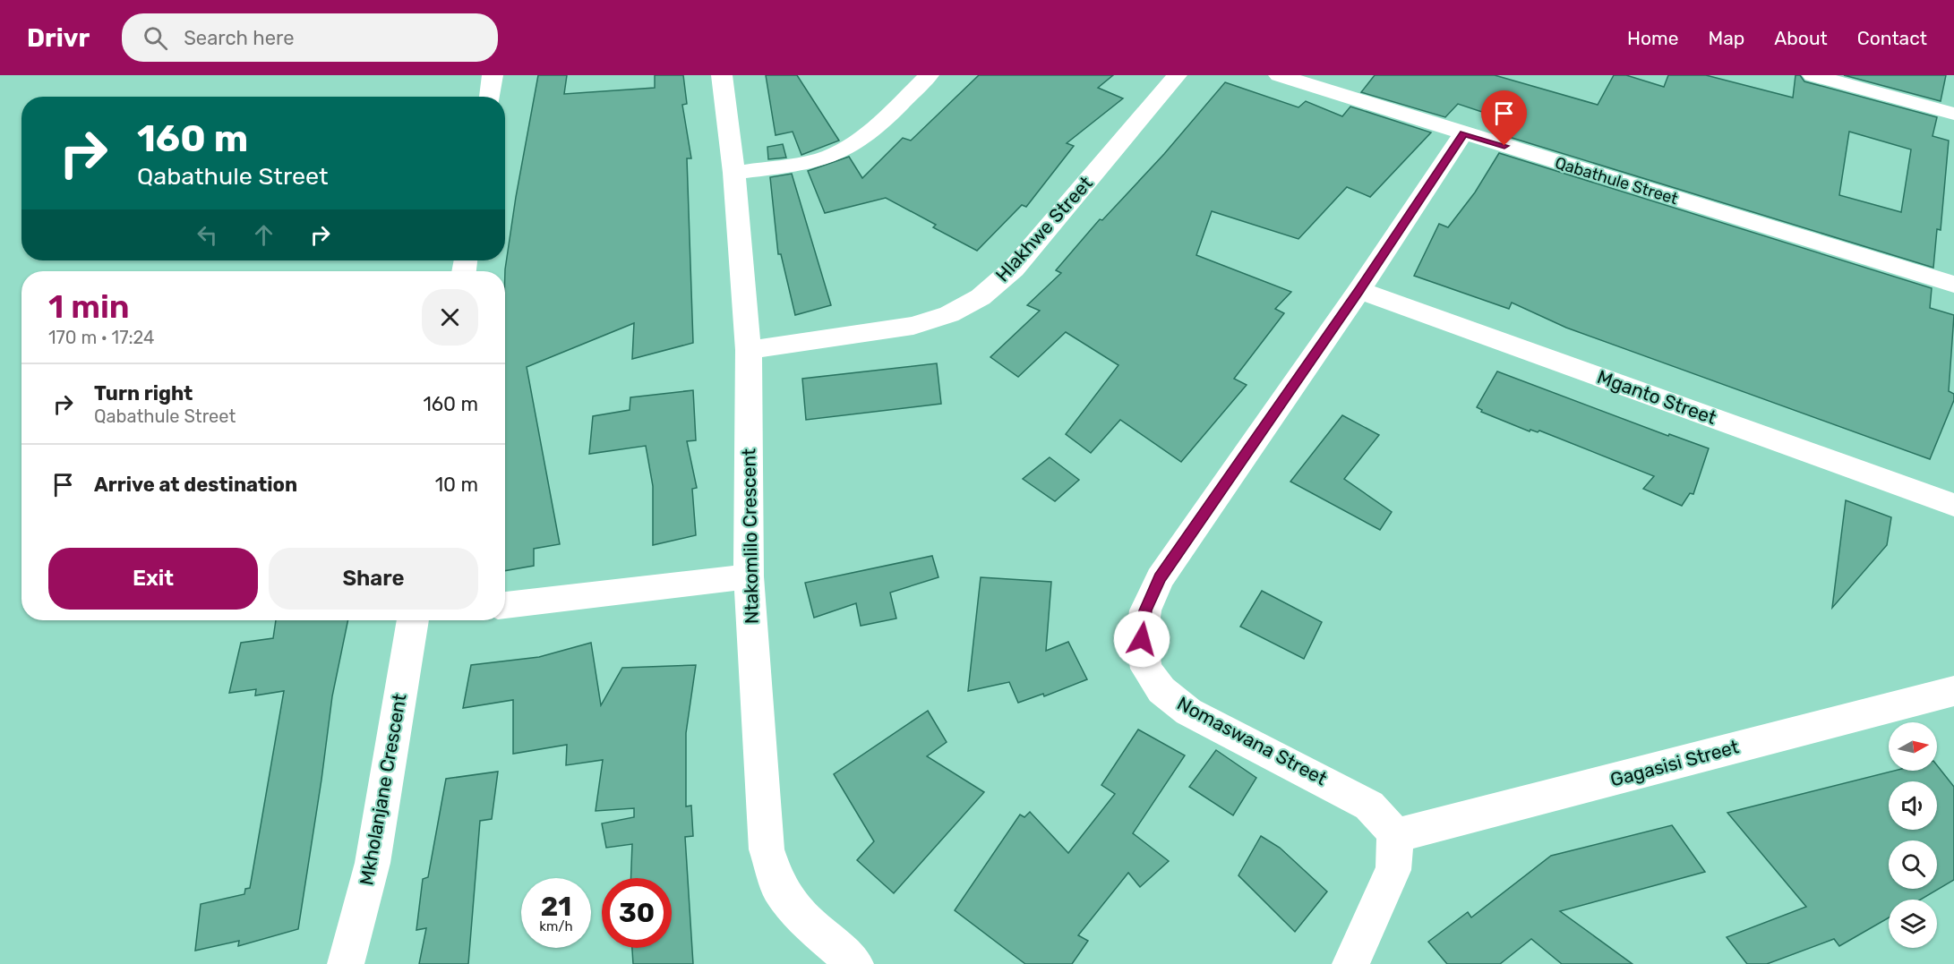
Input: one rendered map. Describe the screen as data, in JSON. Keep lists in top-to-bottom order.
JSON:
{
  "streets": {
    "street": [
      "Qabathule Street",
      "Hlakhwe Street",
      "Mganto Street",
      "Ntakomlilo Crescent",
      "Nomaswana Street",
      "Gagasisi Street",
      "Mkholanjane Crescent"
    ]
  },
  "crossings": [
    ["Qabathule Street", "Nomaswana Street"],
    ["Hlakhwe Street", "Ntakomlilo Crescent"],
    ["Mganto Street", "Nomaswana Street"],
    ["Nomaswana Street", "Gagasisi Street"]
  ],
  "north": "right",
  "page": {
    "header": "Drivr",
    "search": "Search here",
    "nav": [
      "Home",
      "Map",
      "About",
      "Contact"
    ],
    "turn": ["160 m", "Qabathule Street"],
    "heading": ["1 min", "170 m · 17:24"],
    "list": [
      {
        "name": "Turn right",
        "note": "Qabathule Street",
        "value": "160 m"
      },
      {
        "name": "Arrive at destination",
        "value": "10 m"
      }
    ],
    "buttons": ["Exit", "Share"],
    "speed": "21 km/h",
    "limit": "30"
  }
}
